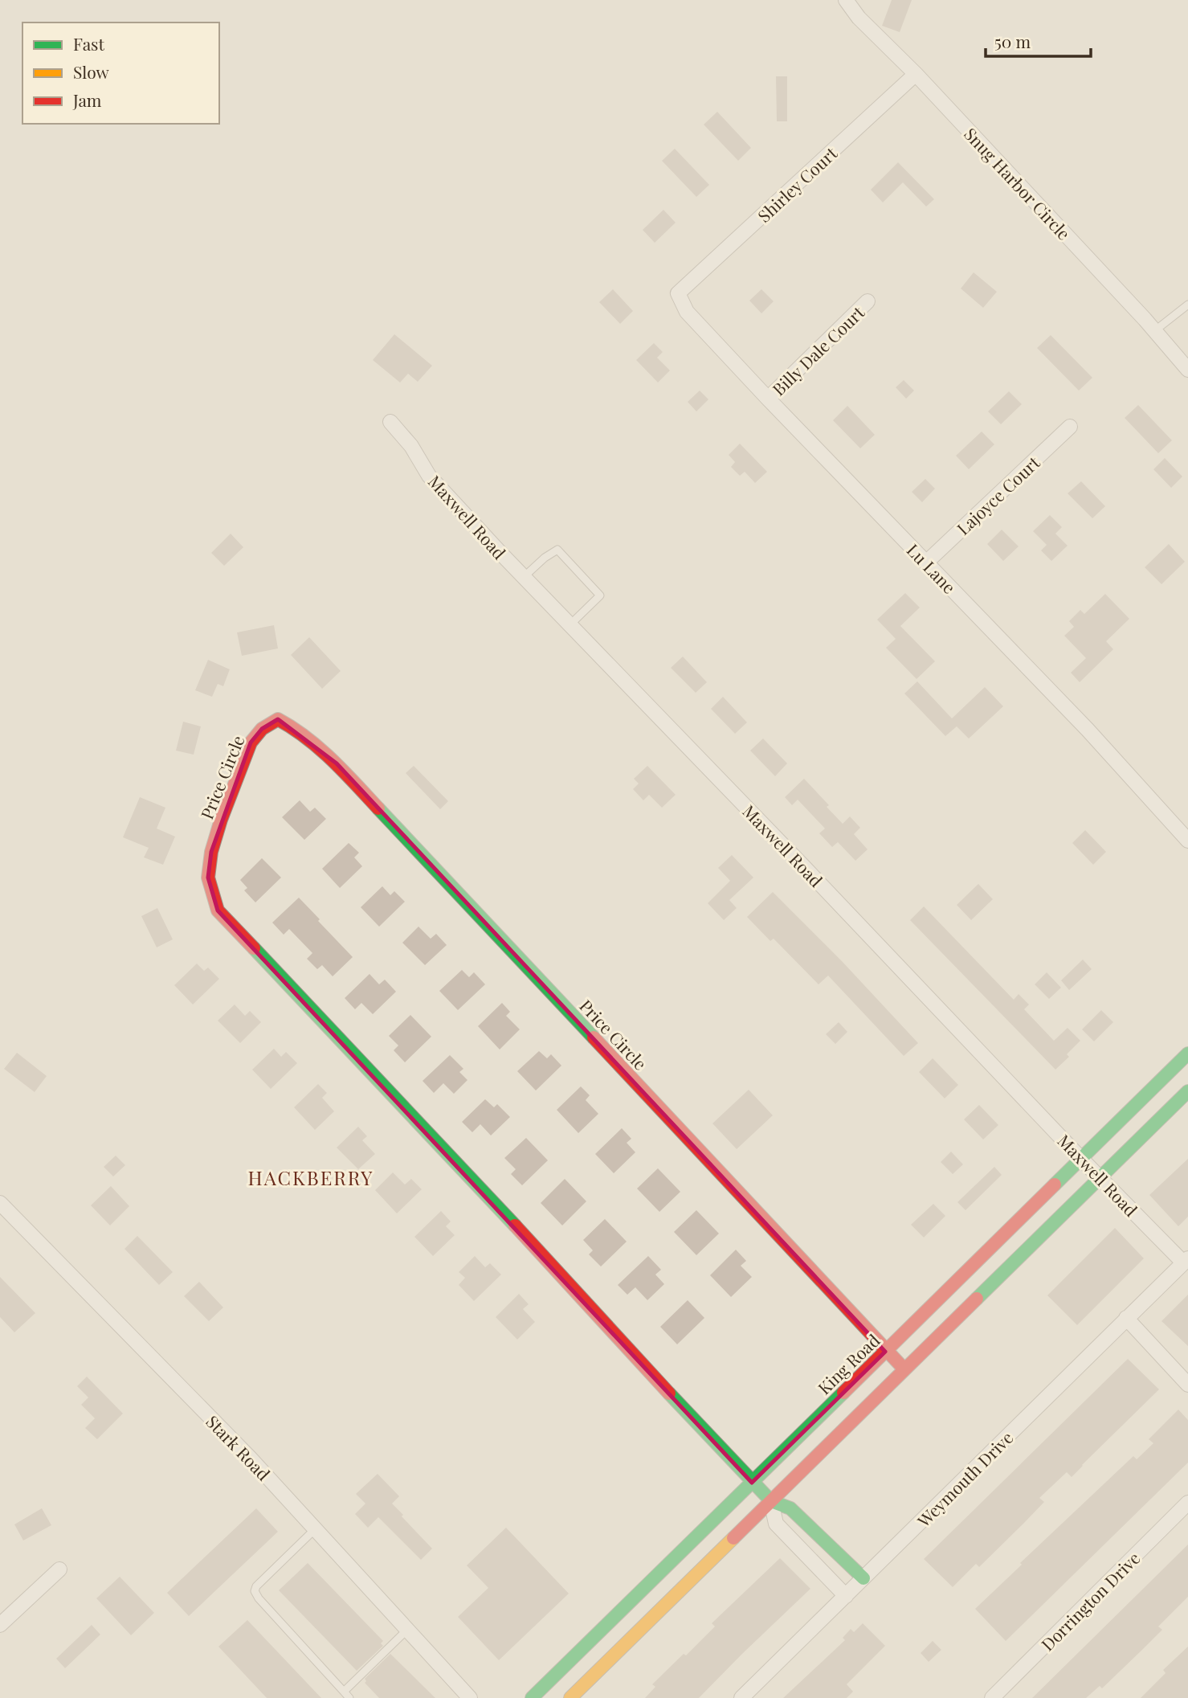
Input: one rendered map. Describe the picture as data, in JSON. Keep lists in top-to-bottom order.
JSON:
{
  "streets": {
    "street": [
      "Snug Harbor Circle",
      "Shirley Court",
      "Billy Dale Court",
      "Lajoyce Court",
      "Maxwell Road",
      "Lu Lane",
      "Price Circle",
      "King Road",
      "Stark Road",
      "Weymouth Drive",
      "Dorrington Drive"
    ]
  },
  "crossings": [
    ["Snug Harbor Circle", "Shirley Court"],
    ["Shirley Court", "Lu Lane"],
    ["Billy Dale Court", "Lu Lane"],
    ["Lajoyce Court", "Lu Lane"],
    ["Maxwell Road", "King Road"],
    ["Maxwell Road", "Weymouth Drive"],
    ["Price Circle", "King Road"]
  ],
  "districts": ["HACKBERRY"],
  "legend": ["Fast", "Slow", "Jam"],
  "scale_bar": "50 m"
}
